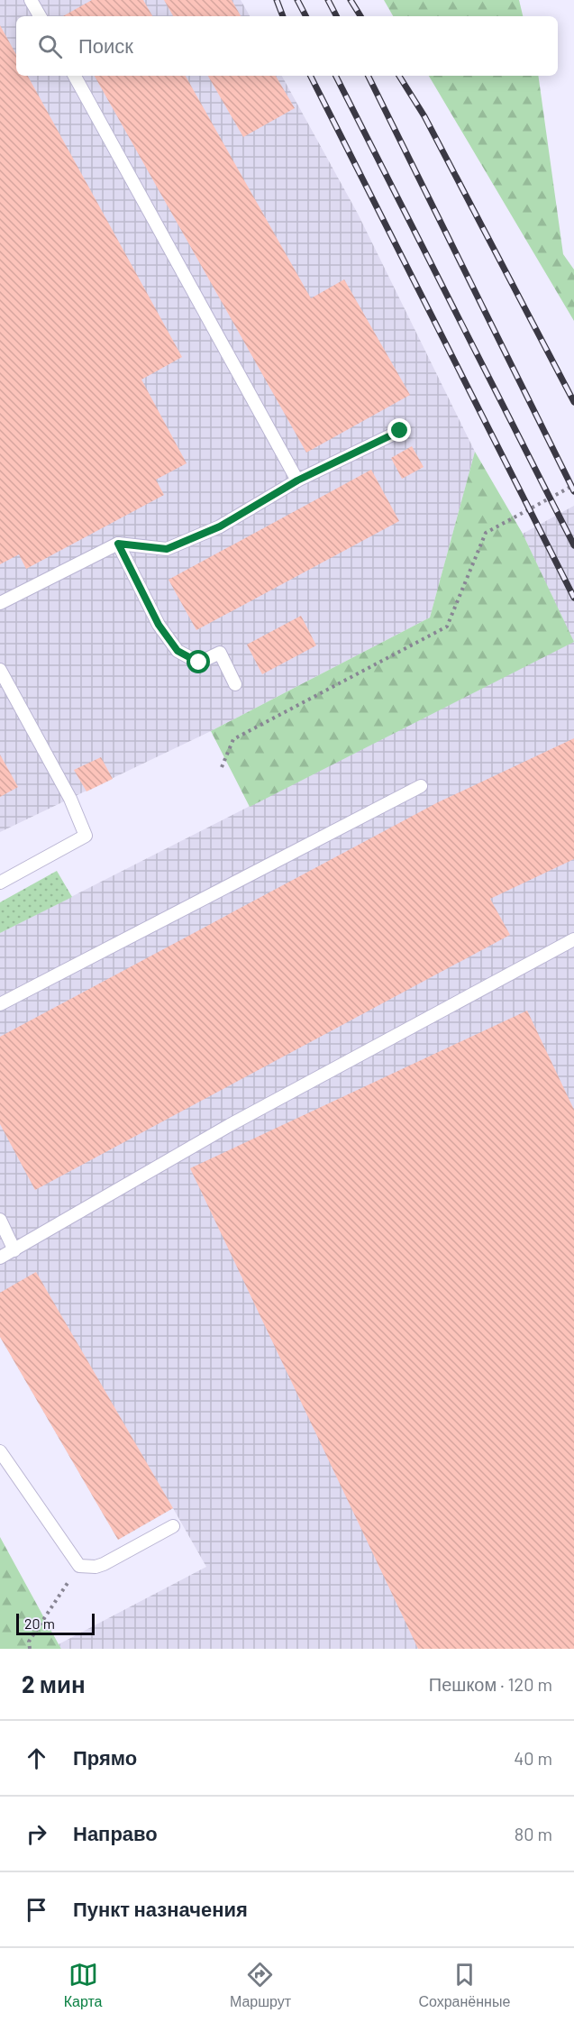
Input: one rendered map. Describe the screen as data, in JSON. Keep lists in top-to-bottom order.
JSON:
{
  "scale_bar": "20 m",
  "page": {
    "search": "Поиск",
    "scale": "20 m",
    "heading": ["2 мин", "Пешком · 120 m"],
    "list": [
      ["Прямо", "40 m"],
      ["Направо", "80 m"],
      "Пункт назначения"
    ],
    "nav": ["Карта", "Маршрут", "Сохранённые"]
  }
}
